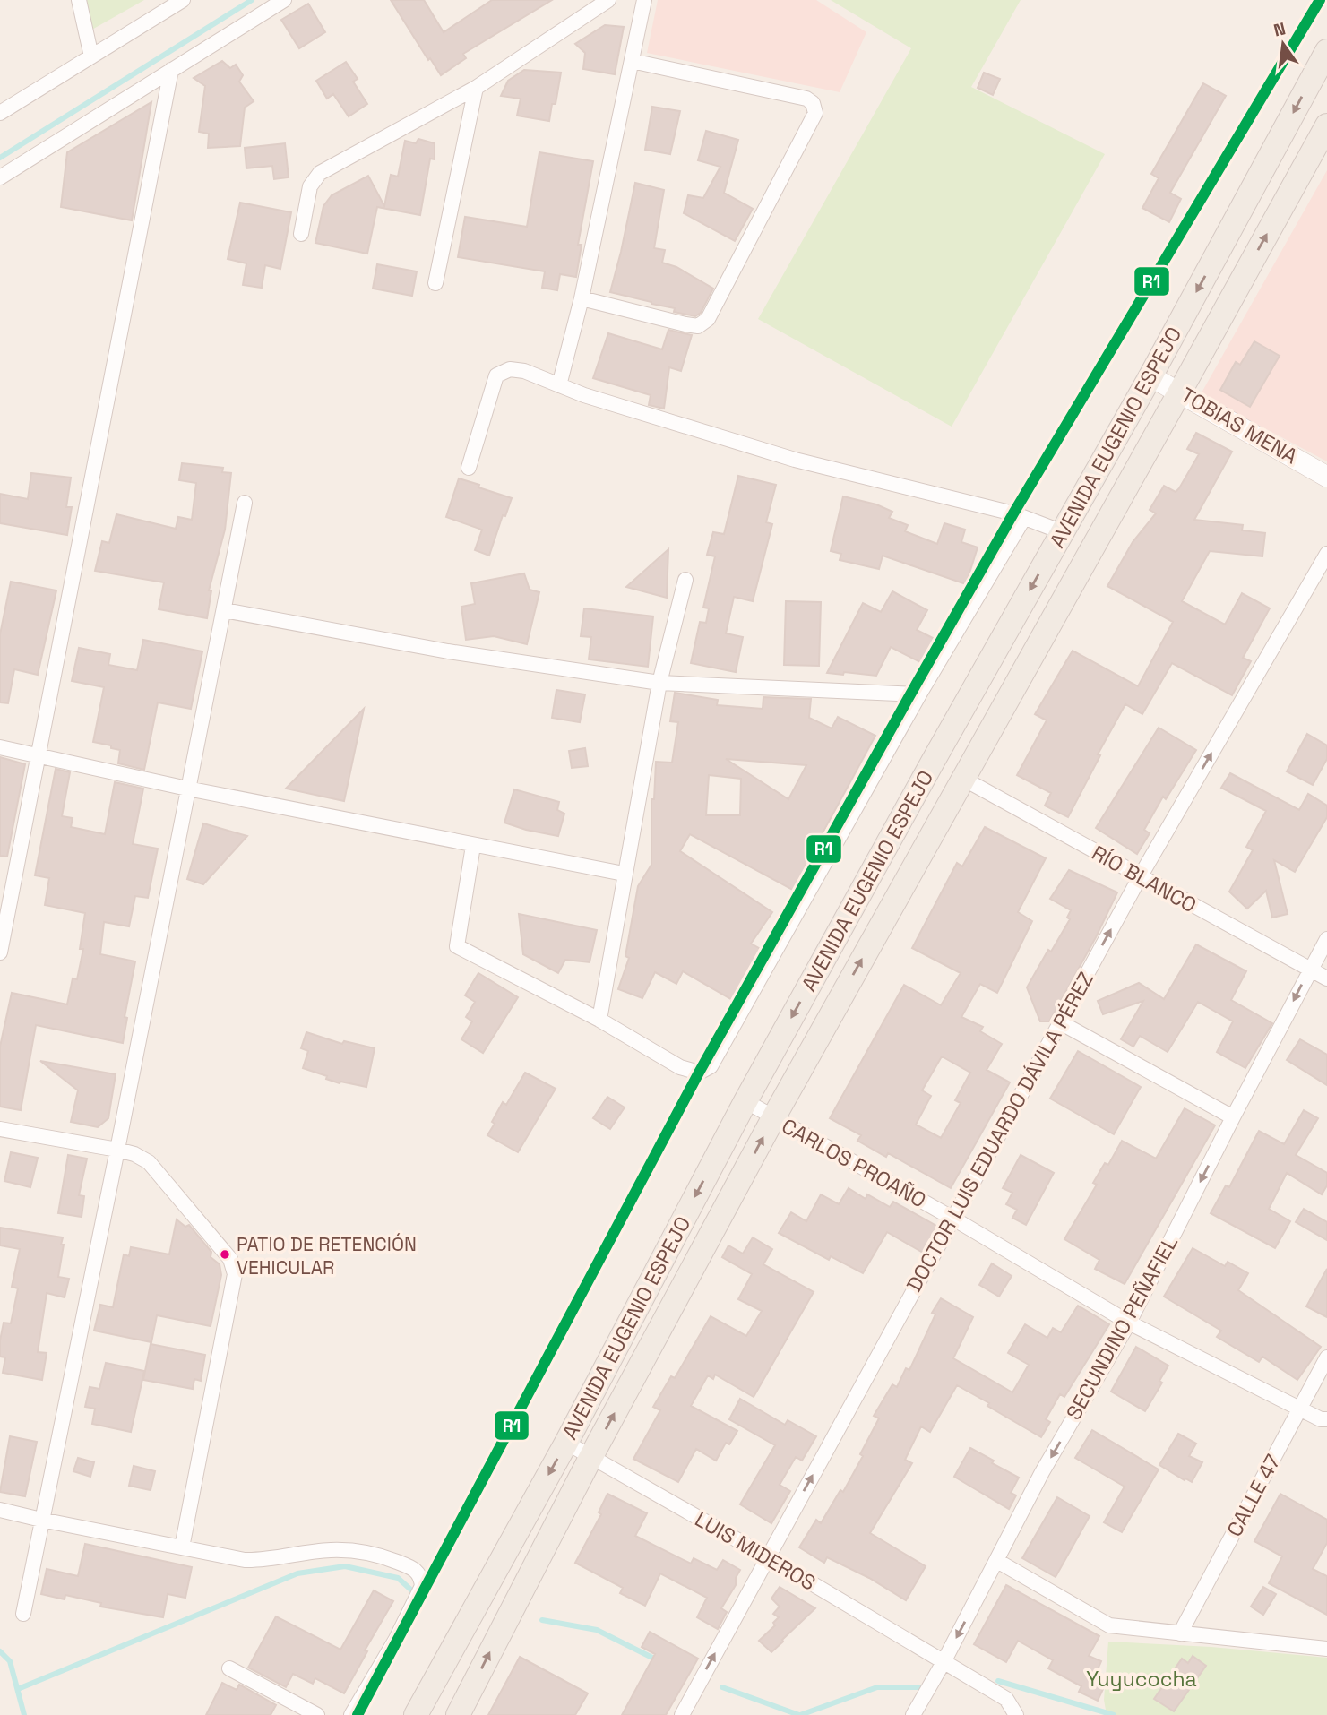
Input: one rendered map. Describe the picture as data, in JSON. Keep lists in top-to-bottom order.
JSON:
{
  "streets": {
    "main road": ["AVENIDA EUGENIO ESPEJO"],
    "street": [
      "TOBIAS MENA",
      "RÍO BLANCO",
      "DOCTOR LUIS EDUARDO DÁVILA PÉREZ",
      "CARLOS PROAÑO",
      "SECUNDINO PEÑAFIEL",
      "CALLE 47",
      "LUIS MIDEROS"
    ]
  },
  "crossings": [
    ["TOBIAS MENA", "AVENIDA EUGENIO ESPEJO"],
    ["AVENIDA EUGENIO ESPEJO", "RÍO BLANCO"],
    ["AVENIDA EUGENIO ESPEJO", "CARLOS PROAÑO"],
    ["AVENIDA EUGENIO ESPEJO", "LUIS MIDEROS"],
    ["RÍO BLANCO", "DOCTOR LUIS EDUARDO DÁVILA PÉREZ"],
    ["RÍO BLANCO", "SECUNDINO PEÑAFIEL"],
    ["DOCTOR LUIS EDUARDO DÁVILA PÉREZ", "CARLOS PROAÑO"],
    ["DOCTOR LUIS EDUARDO DÁVILA PÉREZ", "LUIS MIDEROS"],
    ["CARLOS PROAÑO", "SECUNDINO PEÑAFIEL"],
    ["CARLOS PROAÑO", "CALLE 47"],
    ["SECUNDINO PEÑAFIEL", "LUIS MIDEROS"]
  ],
  "one_way": ["DOCTOR LUIS EDUARDO DÁVILA PÉREZ", "SECUNDINO PEÑAFIEL"],
  "parks": ["Yuyucocha"],
  "places": ["PATIO DE RETENCIÓN VEHICULAR"],
  "lines": ["transit line R1"],
  "north": "top"
}
